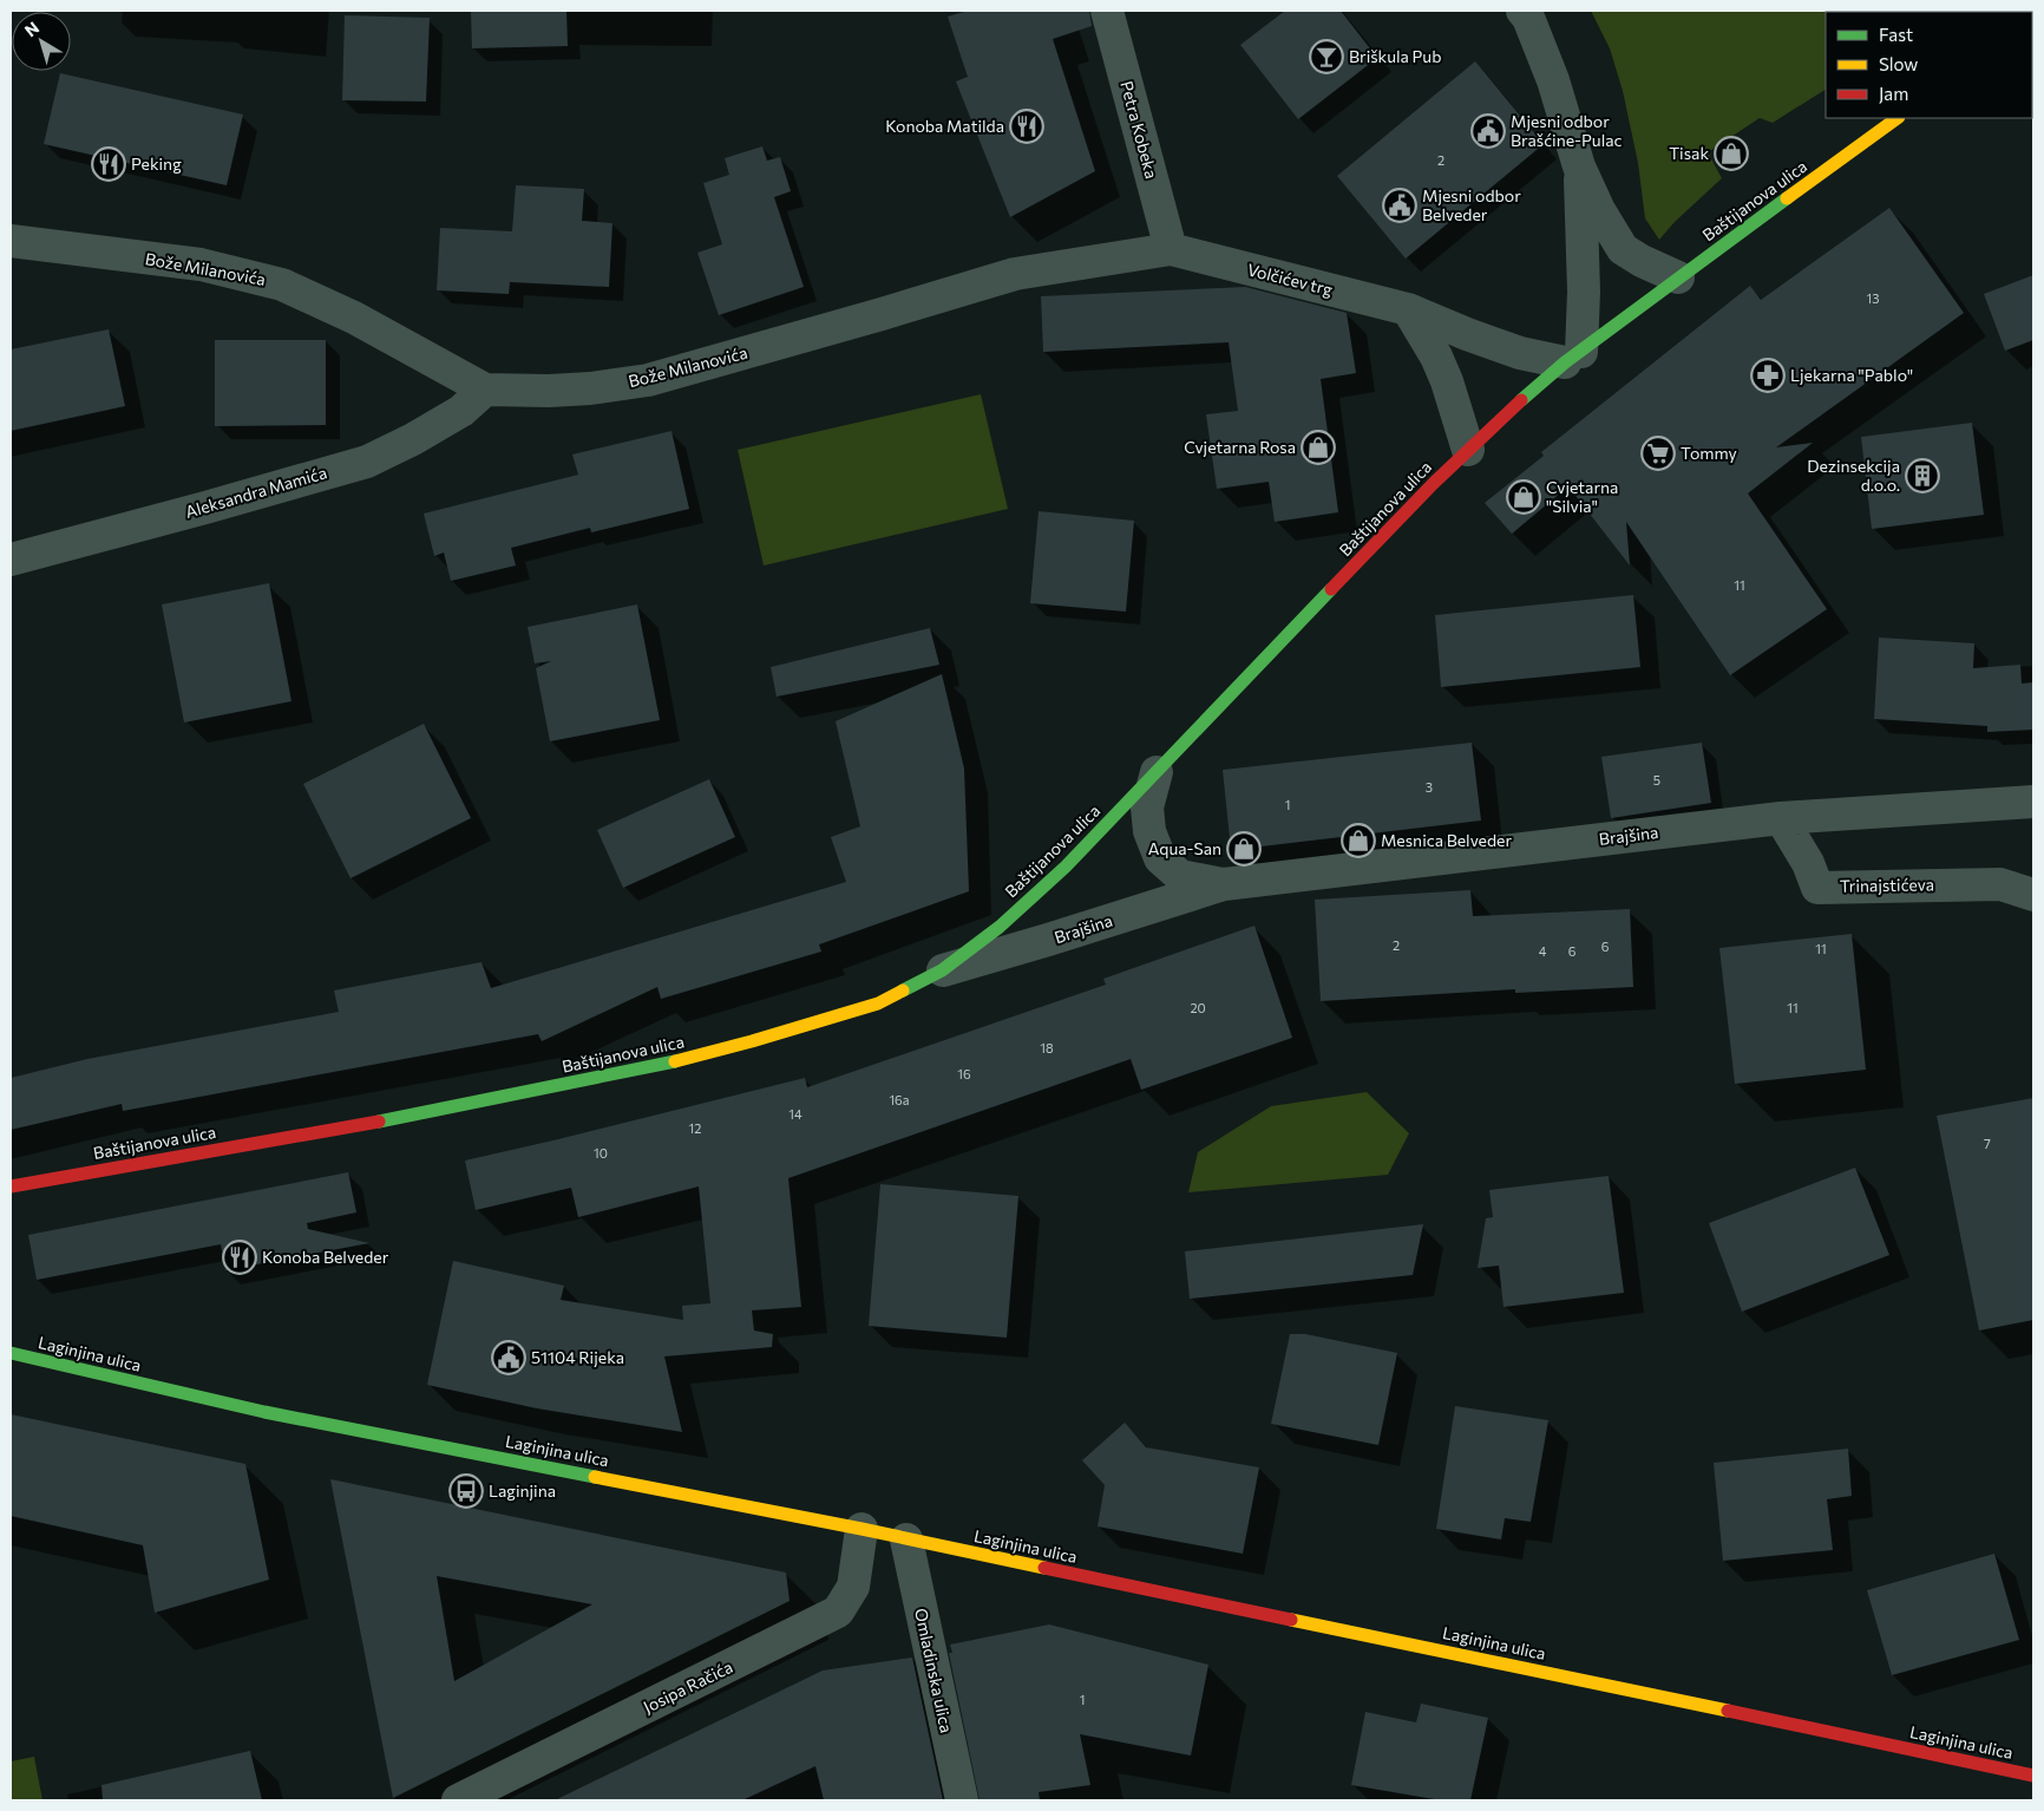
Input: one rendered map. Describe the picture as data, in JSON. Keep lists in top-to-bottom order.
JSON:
{
  "streets": {
    "main road": ["Baštijanova ulica", "Laginjina ulica"],
    "street": [
      "Petra Kobeka",
      "Bože Milanovića",
      "Volčićev trg",
      "Aleksandra Mamića",
      "Brajšina",
      "Trinajstićeva",
      "Omladinska ulica",
      "Josipa Račića"
    ]
  },
  "crossings": [
    ["Petra Kobeka", "Bože Milanovića"],
    ["Petra Kobeka", "Volčićev trg"],
    ["Baštijanova ulica", "Volčićev trg"],
    ["Baštijanova ulica", "Brajšina"],
    ["Bože Milanovića", "Volčićev trg"],
    ["Bože Milanovića", "Aleksandra Mamića"],
    ["Brajšina", "Trinajstićeva"],
    ["Laginjina ulica", "Omladinska ulica"],
    ["Laginjina ulica", "Josipa Račića"]
  ],
  "places": {
    "bar": ["Briškula Pub"],
    "restaurant": ["Konoba Matilda", "Peking", "Konoba Belveder"],
    "public building": ["Mjesni odbor Brašćine-Pulac", "Mjesni odbor Belveder", "51104 Rijeka"],
    "shop": [
      "Tisak",
      "Cvjetarna Rosa",
      "Cvjetarna \"Silvia\"",
      "Mesnica Belveder",
      "Aqua-San"
    ],
    "pharmacy": ["Ljekarna \"Pablo\""],
    "supermarket": ["Tommy"],
    "building": ["Dezinsekcija d.o.o."],
    "bus stop": ["Laginjina"]
  },
  "house_numbers": [
    "2",
    "13",
    "11",
    "5",
    "3",
    "1",
    "2",
    "6",
    "11",
    "4",
    "6",
    "20",
    "11",
    "18",
    "16",
    "16a",
    "14",
    "12",
    "7",
    "10",
    "1"
  ],
  "legend": ["Fast", "Slow", "Jam"],
  "north": "top left"
}
